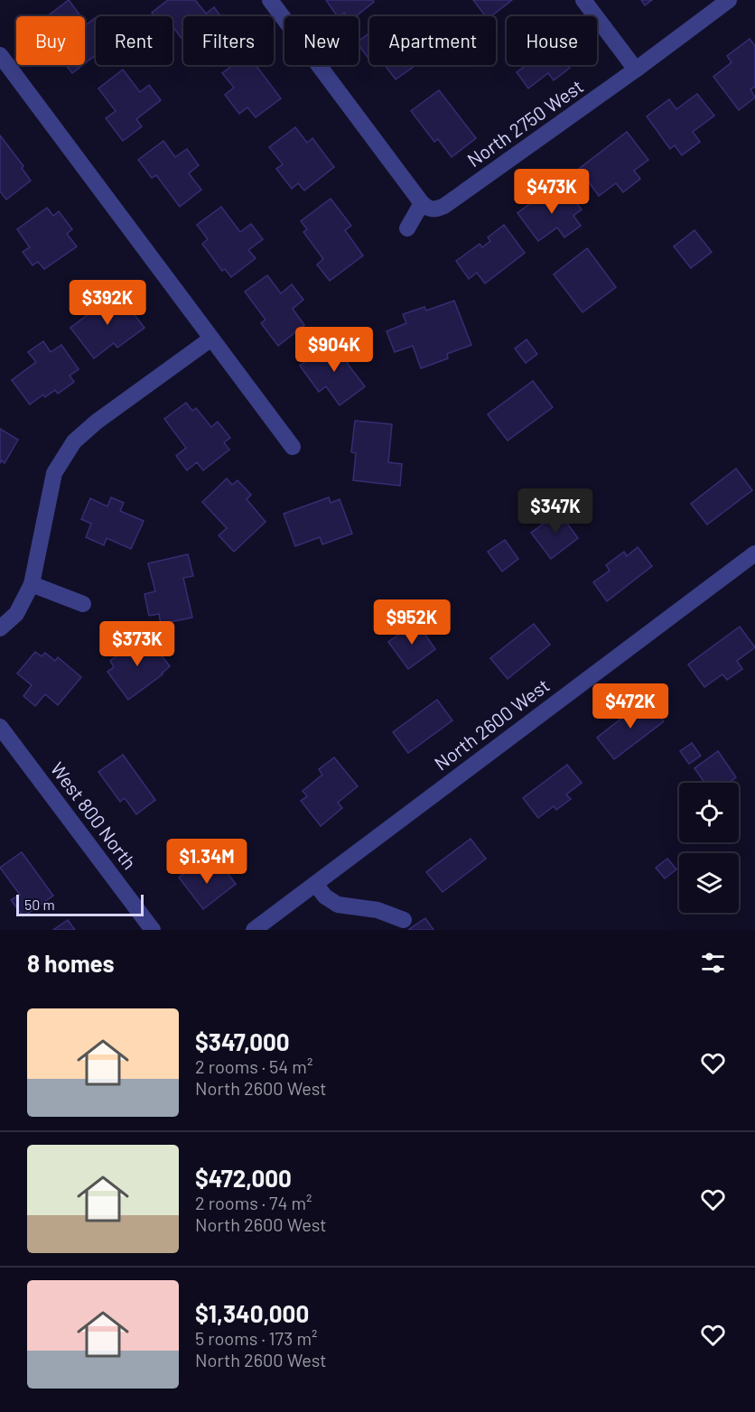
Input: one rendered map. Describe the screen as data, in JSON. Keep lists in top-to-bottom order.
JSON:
{
  "streets": {
    "street": ["North 2750 West", "North 2600 West", "West 800 North"]
  },
  "scale_bar": "50 m",
  "page": {
    "chip": [
      "Buy",
      "Rent",
      "Filters",
      "New",
      "Apartment",
      "House"
    ],
    "price": [
      "$473K",
      "$392K",
      "$904K",
      "$347K",
      "$952K",
      "$373K",
      "$472K",
      "$1.34M"
    ],
    "scale": "50 m",
    "heading": "8 homes",
    "list": [
      {
        "name": "$347,000",
        "note": "2 rooms · 54 m² · North 2600 West"
      },
      {
        "name": "$472,000",
        "note": "2 rooms · 74 m² · North 2600 West"
      },
      {
        "name": "$1,340,000",
        "note": "5 rooms · 173 m² · North 2600 West"
      }
    ]
  }
}
